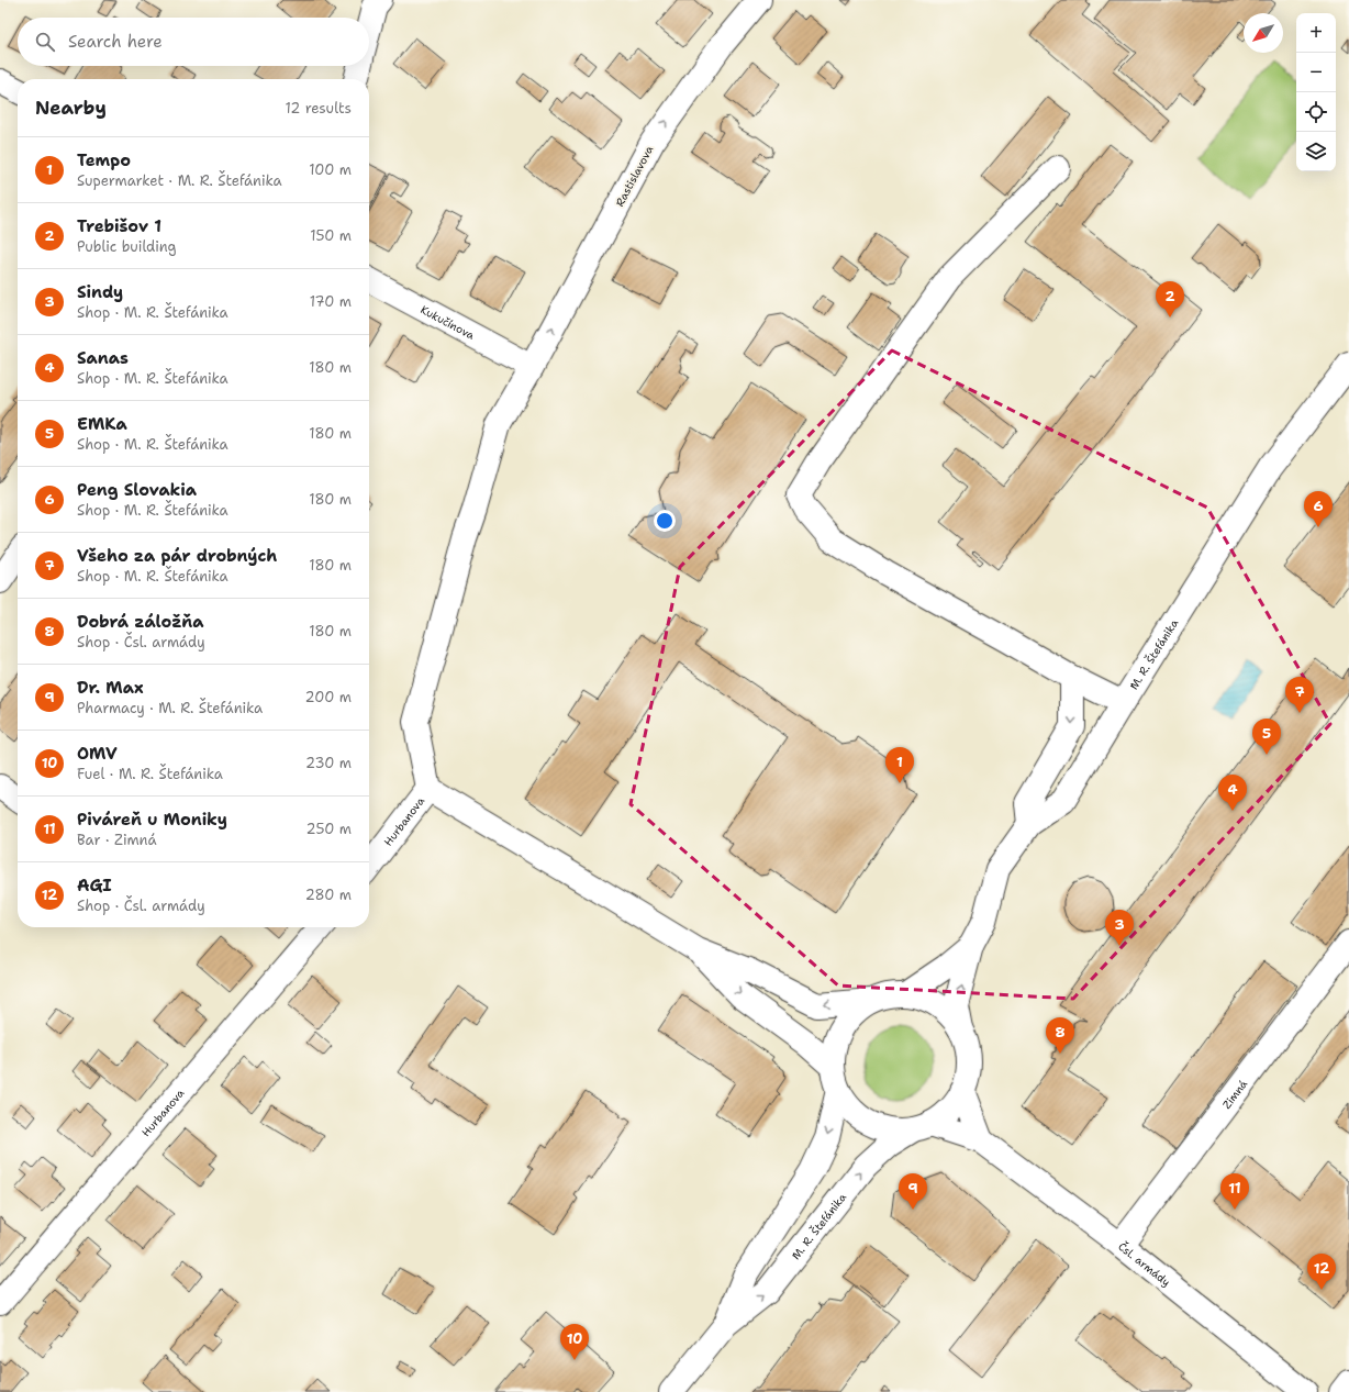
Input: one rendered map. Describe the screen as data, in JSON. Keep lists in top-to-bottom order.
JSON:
{
  "streets": {
    "street": [
      "Rastislavova",
      "Kukučínova",
      "M. R. Štefánika",
      "Hurbanova",
      "Zimná",
      "Čsl. armády"
    ]
  },
  "crossings": [
    ["Rastislavova", "Kukučínova"],
    ["Rastislavova", "Hurbanova"],
    ["Zimná", "Čsl. armády"]
  ],
  "one_way": ["Rastislavova"],
  "north": "bottom left",
  "page": {
    "map_buttons": ["+", "−"],
    "search": "Search here",
    "heading": ["Nearby", "12 results"],
    "list": [
      {
        "mark": "1",
        "name": "Tempo",
        "note": "Supermarket · M. R. Štefánika",
        "value": "100 m"
      },
      {
        "mark": "2",
        "name": "Trebišov 1",
        "note": "Public building",
        "value": "150 m"
      },
      {
        "mark": "3",
        "name": "Sindy",
        "note": "Shop · M. R. Štefánika",
        "value": "170 m"
      },
      {
        "mark": "4",
        "name": "Sanas",
        "note": "Shop · M. R. Štefánika",
        "value": "180 m"
      },
      {
        "mark": "5",
        "name": "EMKa",
        "note": "Shop · M. R. Štefánika",
        "value": "180 m"
      },
      {
        "mark": "6",
        "name": "Peng Slovakia",
        "note": "Shop · M. R. Štefánika",
        "value": "180 m"
      },
      {
        "mark": "7",
        "name": "Všeho za pár drobných",
        "note": "Shop · M. R. Štefánika",
        "value": "180 m"
      },
      {
        "mark": "8",
        "name": "Dobrá záložňa",
        "note": "Shop · Čsl. armády",
        "value": "180 m"
      },
      {
        "mark": "9",
        "name": "Dr. Max",
        "note": "Pharmacy · M. R. Štefánika",
        "value": "200 m"
      },
      {
        "mark": "10",
        "name": "OMV",
        "note": "Fuel · M. R. Štefánika",
        "value": "230 m"
      },
      {
        "mark": "11",
        "name": "Piváreň u Moniky",
        "note": "Bar · Zimná",
        "value": "250 m"
      },
      {
        "mark": "12",
        "name": "AGI",
        "note": "Shop · Čsl. armády",
        "value": "280 m"
      }
    ],
    "pins": [
      "2",
      "6",
      "7",
      "5",
      "1",
      "4",
      "3",
      "8",
      "9",
      "11",
      "12",
      "10"
    ]
  }
}
